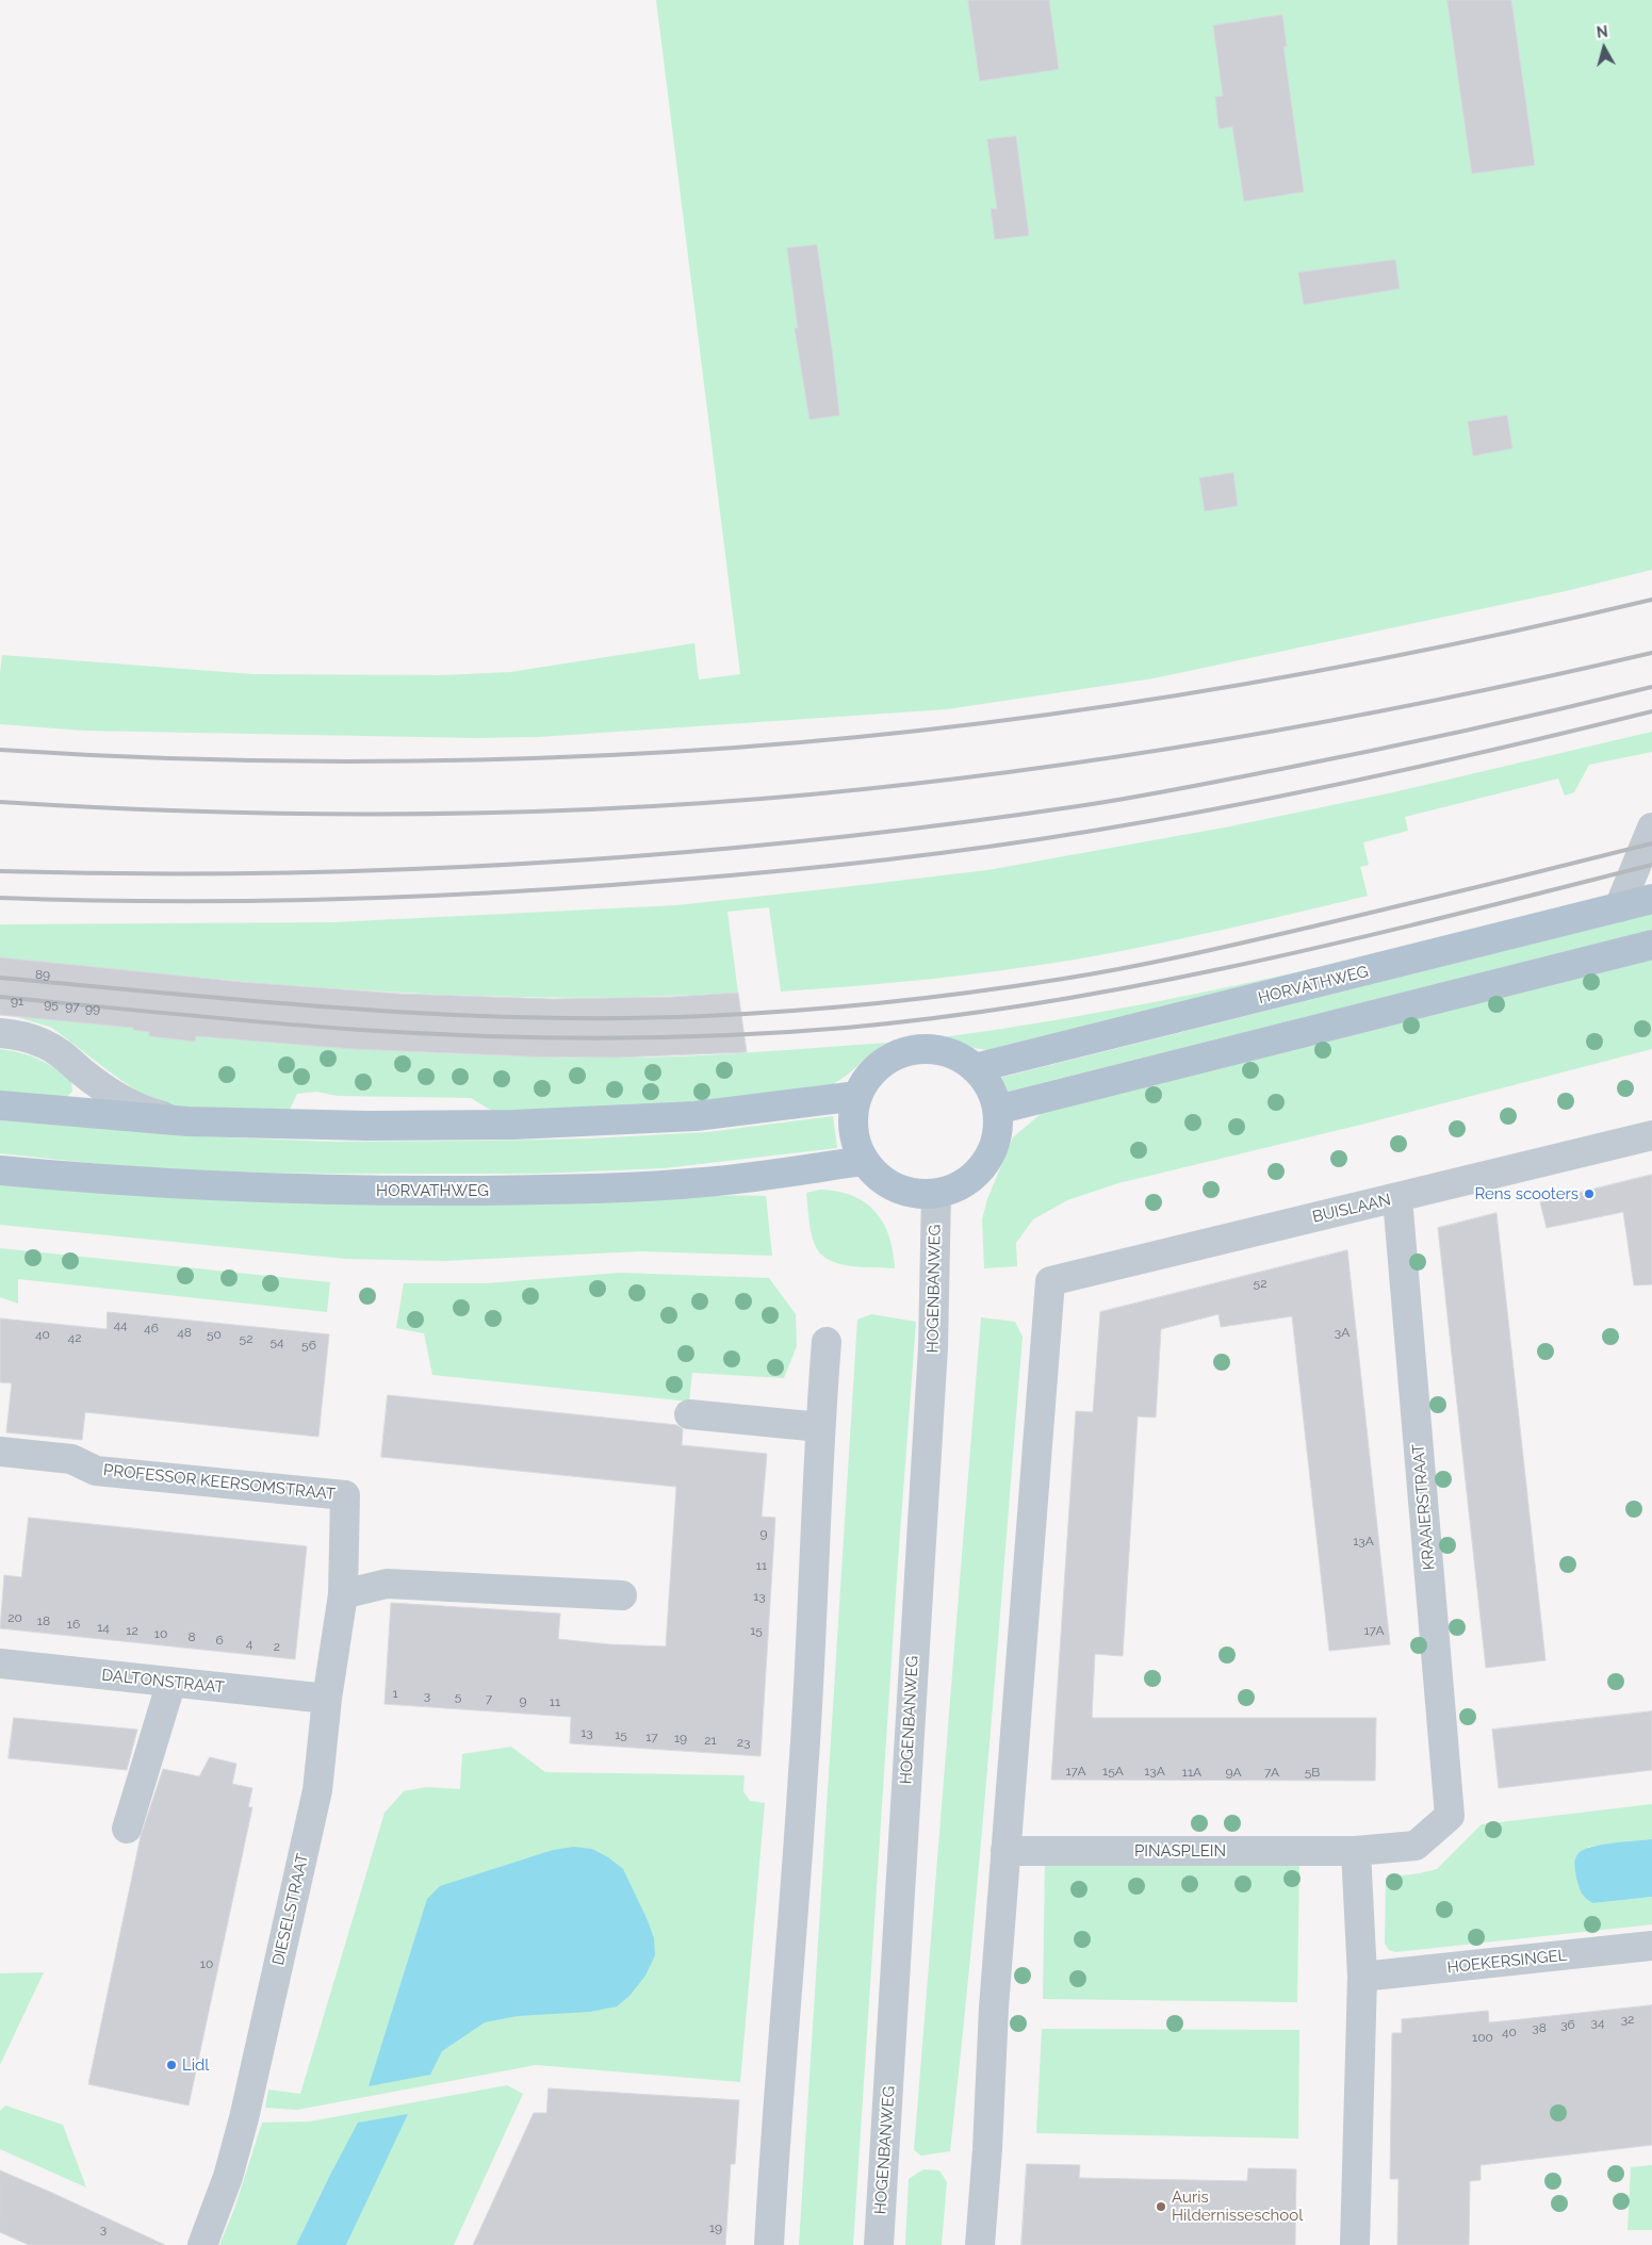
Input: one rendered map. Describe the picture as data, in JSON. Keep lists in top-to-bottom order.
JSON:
{
  "streets": {
    "main road": ["HORVÁTHWEG", "HORVATHWEG"],
    "street": [
      "BUISLAAN",
      "HOGENBANWEG",
      "PROFESSOR KEERSOMSTRAAT",
      "KRAAIERSTRAAT",
      "DALTONSTRAAT",
      "PINASPLEIN",
      "DIESELSTRAAT",
      "HOEKERSINGEL"
    ]
  },
  "crossings": [
    ["HORVÁTHWEG", "HORVATHWEG"],
    ["HORVÁTHWEG", "HOGENBANWEG"],
    ["HORVATHWEG", "HOGENBANWEG"],
    ["BUISLAAN", "KRAAIERSTRAAT"],
    ["BUISLAAN", "PINASPLEIN"],
    ["PROFESSOR KEERSOMSTRAAT", "DIESELSTRAAT"],
    ["KRAAIERSTRAAT", "PINASPLEIN"],
    ["DALTONSTRAAT", "DIESELSTRAAT"]
  ],
  "places": ["Rens scooters", "Lidl", "Auris Hildernisseschool"],
  "house_numbers": [
    "89",
    "91",
    "95",
    "97",
    "99",
    "52",
    "44",
    "46",
    "48",
    "3A",
    "40",
    "50",
    "42",
    "52",
    "54",
    "56",
    "9",
    "13A",
    "11",
    "13",
    "20",
    "18",
    "16",
    "14",
    "12",
    "15",
    "17A",
    "10",
    "8",
    "6",
    "4",
    "2",
    "1",
    "3",
    "5",
    "7",
    "9",
    "11",
    "13",
    "15",
    "17",
    "19",
    "21",
    "23",
    "17A",
    "15A",
    "13A",
    "11A",
    "9A",
    "7A",
    "5B",
    "10",
    "32",
    "34",
    "36",
    "38",
    "40",
    "100",
    "19",
    "3"
  ],
  "north": "top"
}
